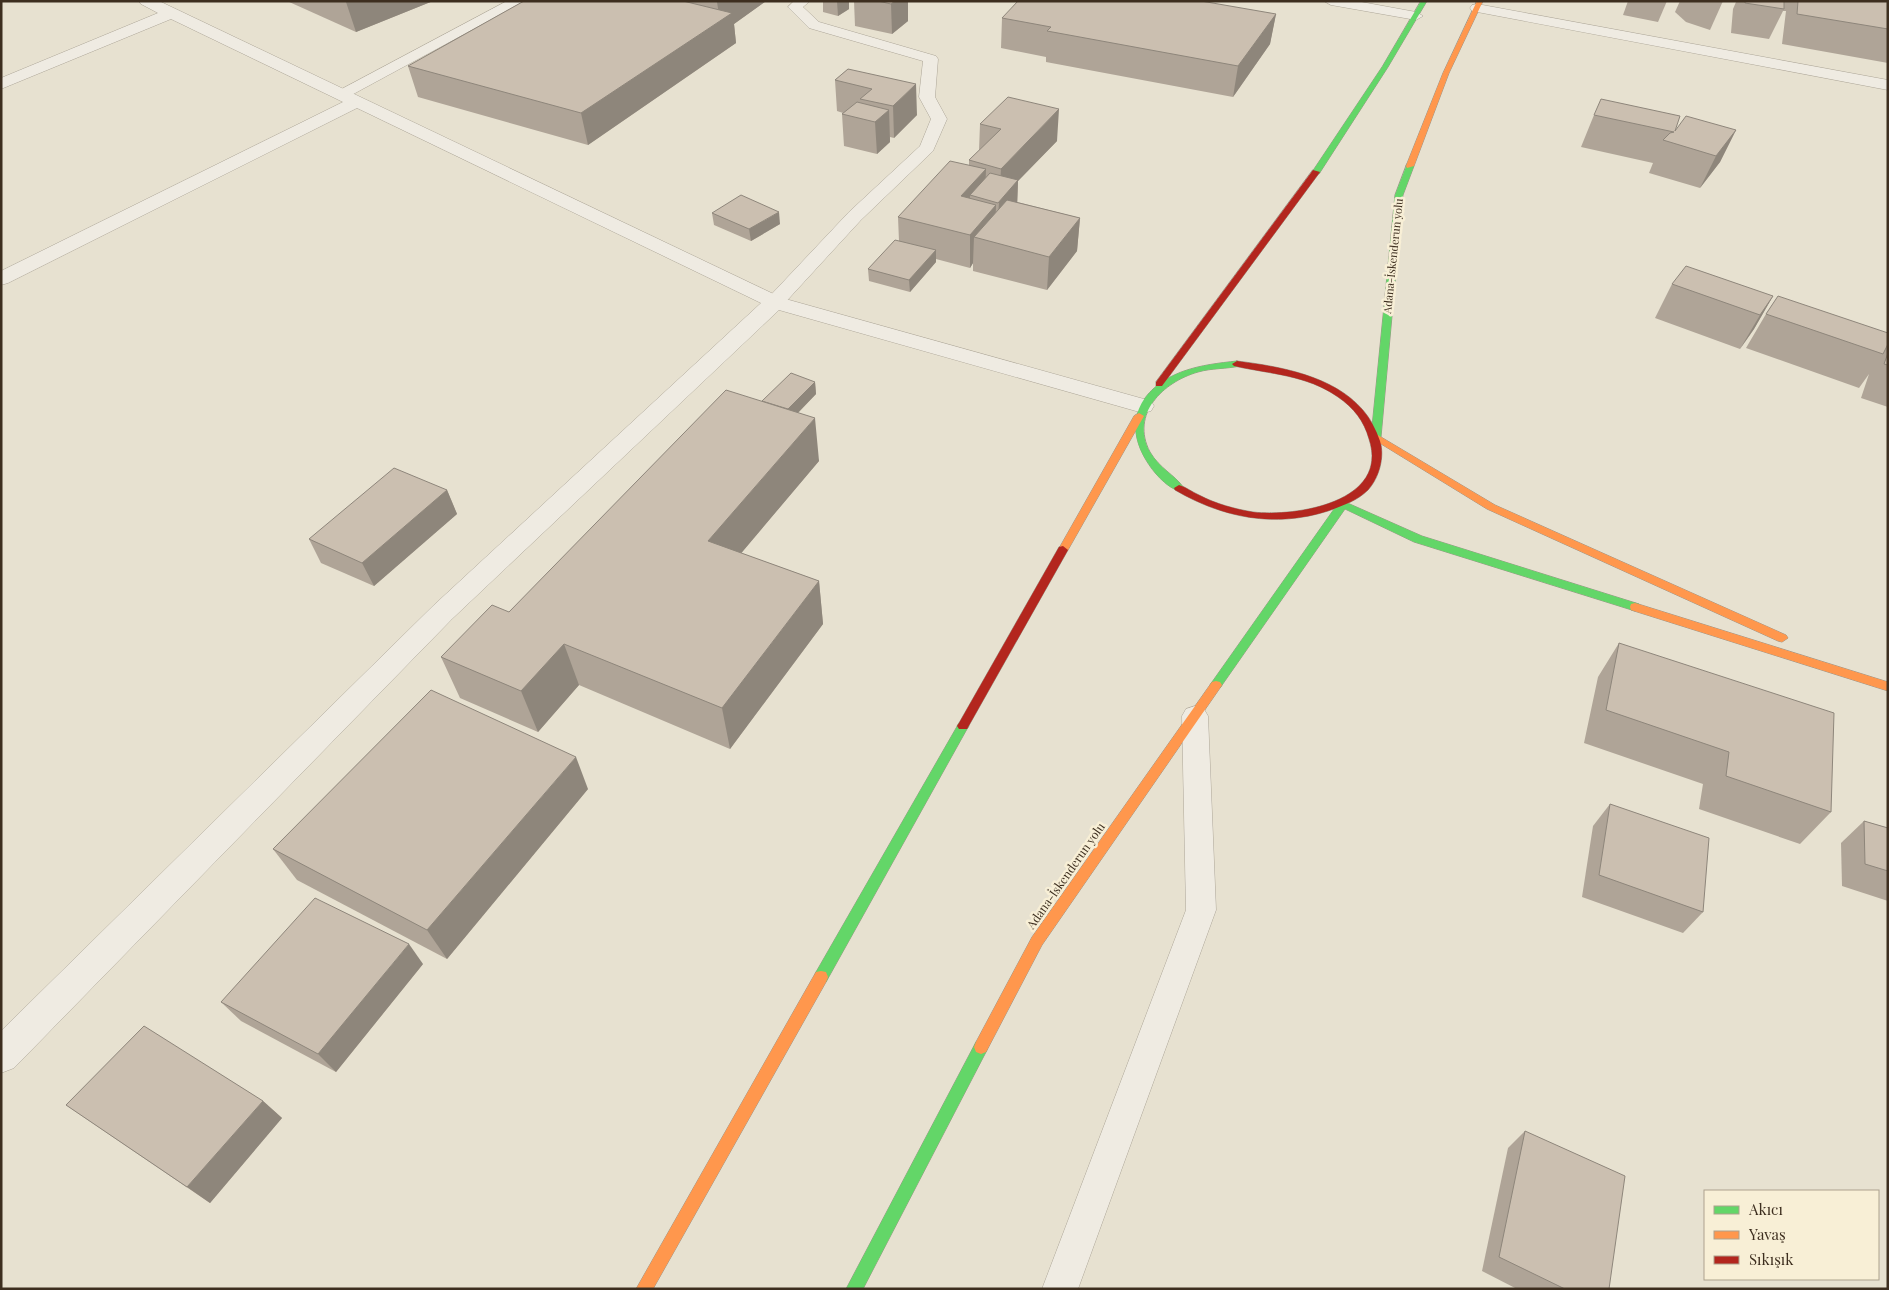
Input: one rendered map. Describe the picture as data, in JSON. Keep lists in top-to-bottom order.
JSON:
{
  "streets": {
    "main road": ["Adana-İskenderun yolu"]
  },
  "legend": ["Akıcı", "Yavaş", "Sıkışık"]
}
